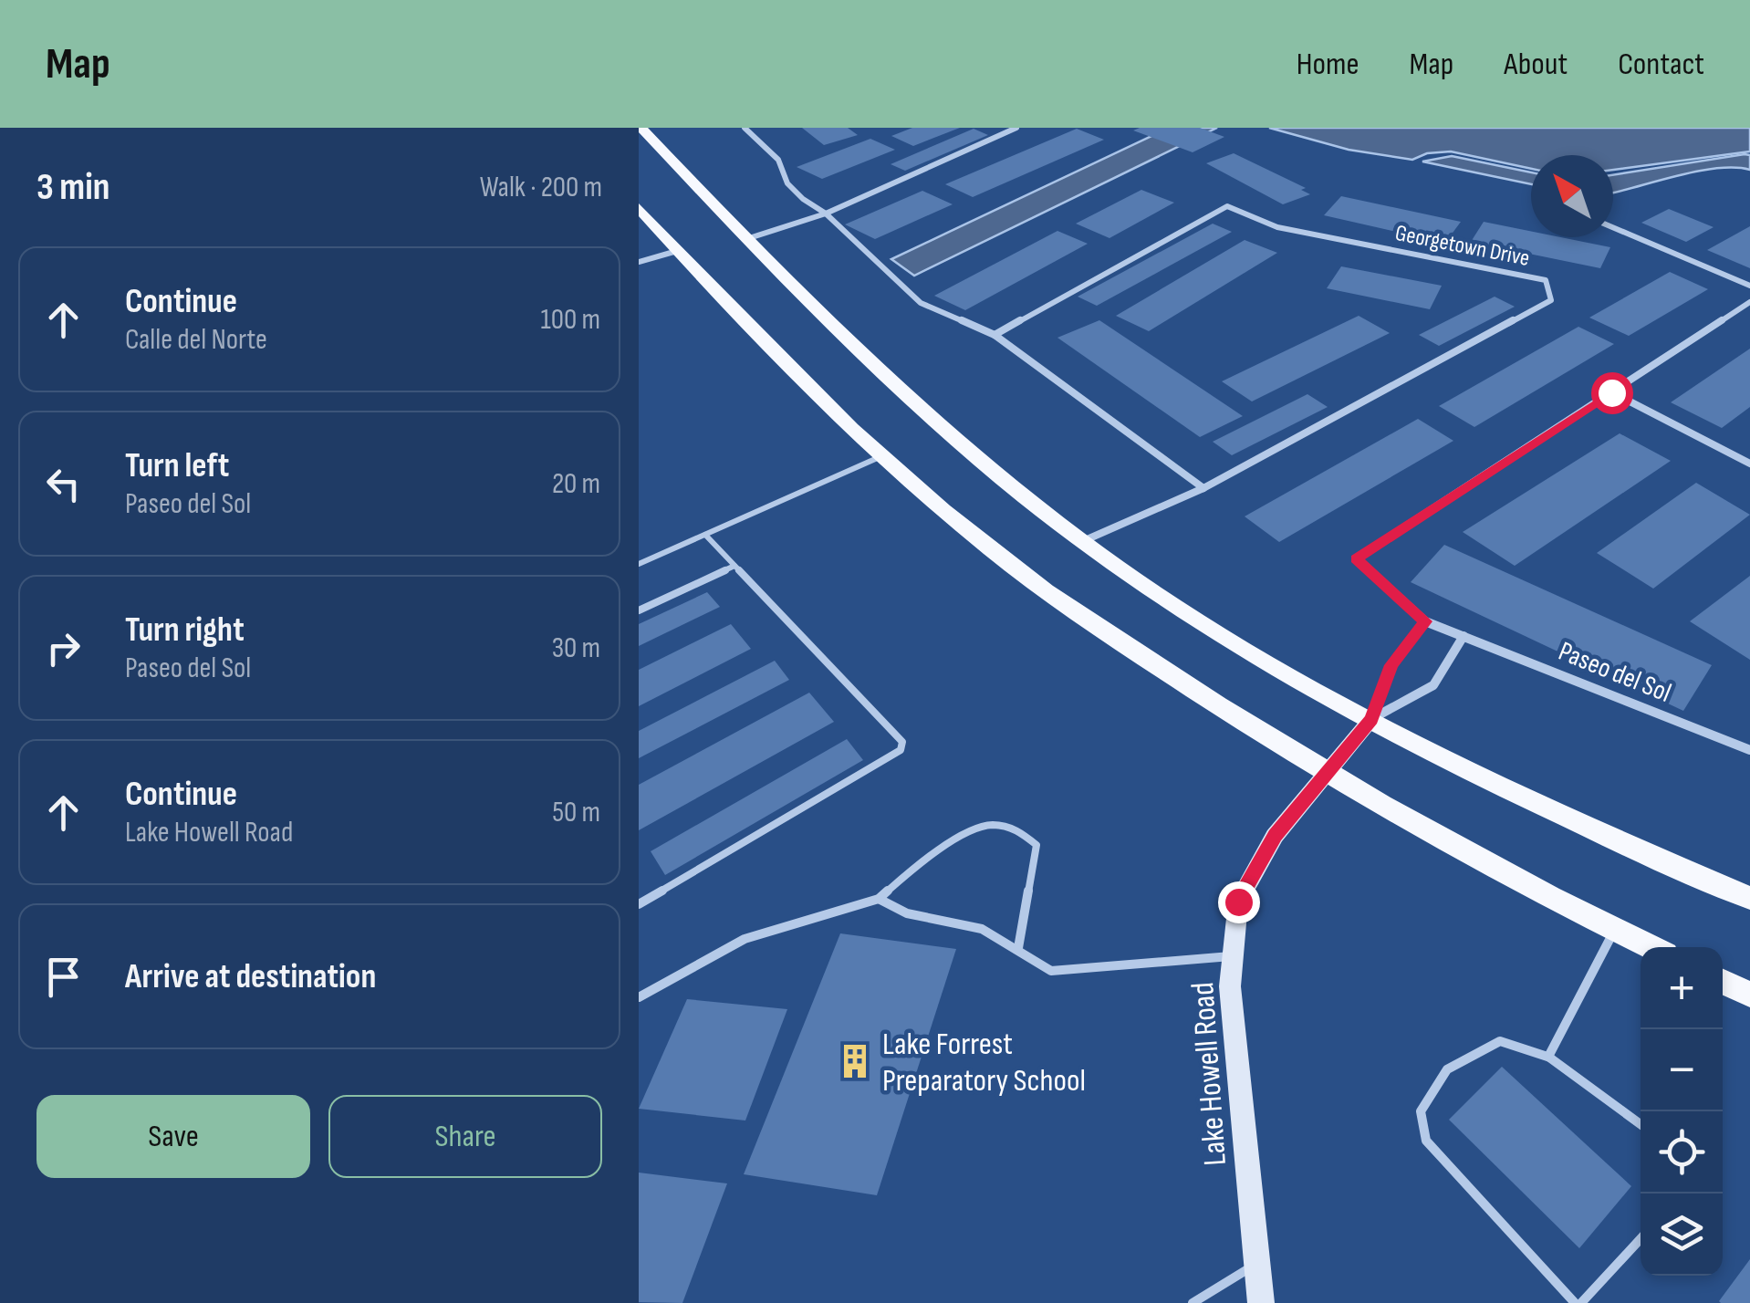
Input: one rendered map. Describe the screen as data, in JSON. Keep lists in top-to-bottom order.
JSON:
{
  "streets": {
    "street": ["Georgetown Drive", "Paseo del Sol", "Lake Howell Road"]
  },
  "places": {
    "building": ["Lake Forrest Preparatory School"]
  },
  "north": "top left",
  "page": {
    "header": "Map",
    "nav": [
      "Home",
      "Map",
      "About",
      "Contact"
    ],
    "heading": ["3 min", "Walk · 200 m"],
    "list": [
      ["Continue", "Calle del Norte", "100 m"],
      ["Turn left", "Paseo del Sol", "20 m"],
      ["Turn right", "Paseo del Sol", "30 m"],
      ["Continue", "Lake Howell Road", "50 m"],
      "Arrive at destination"
    ],
    "map_buttons": ["+", "−"],
    "buttons": ["Save", "Share"]
  }
}
